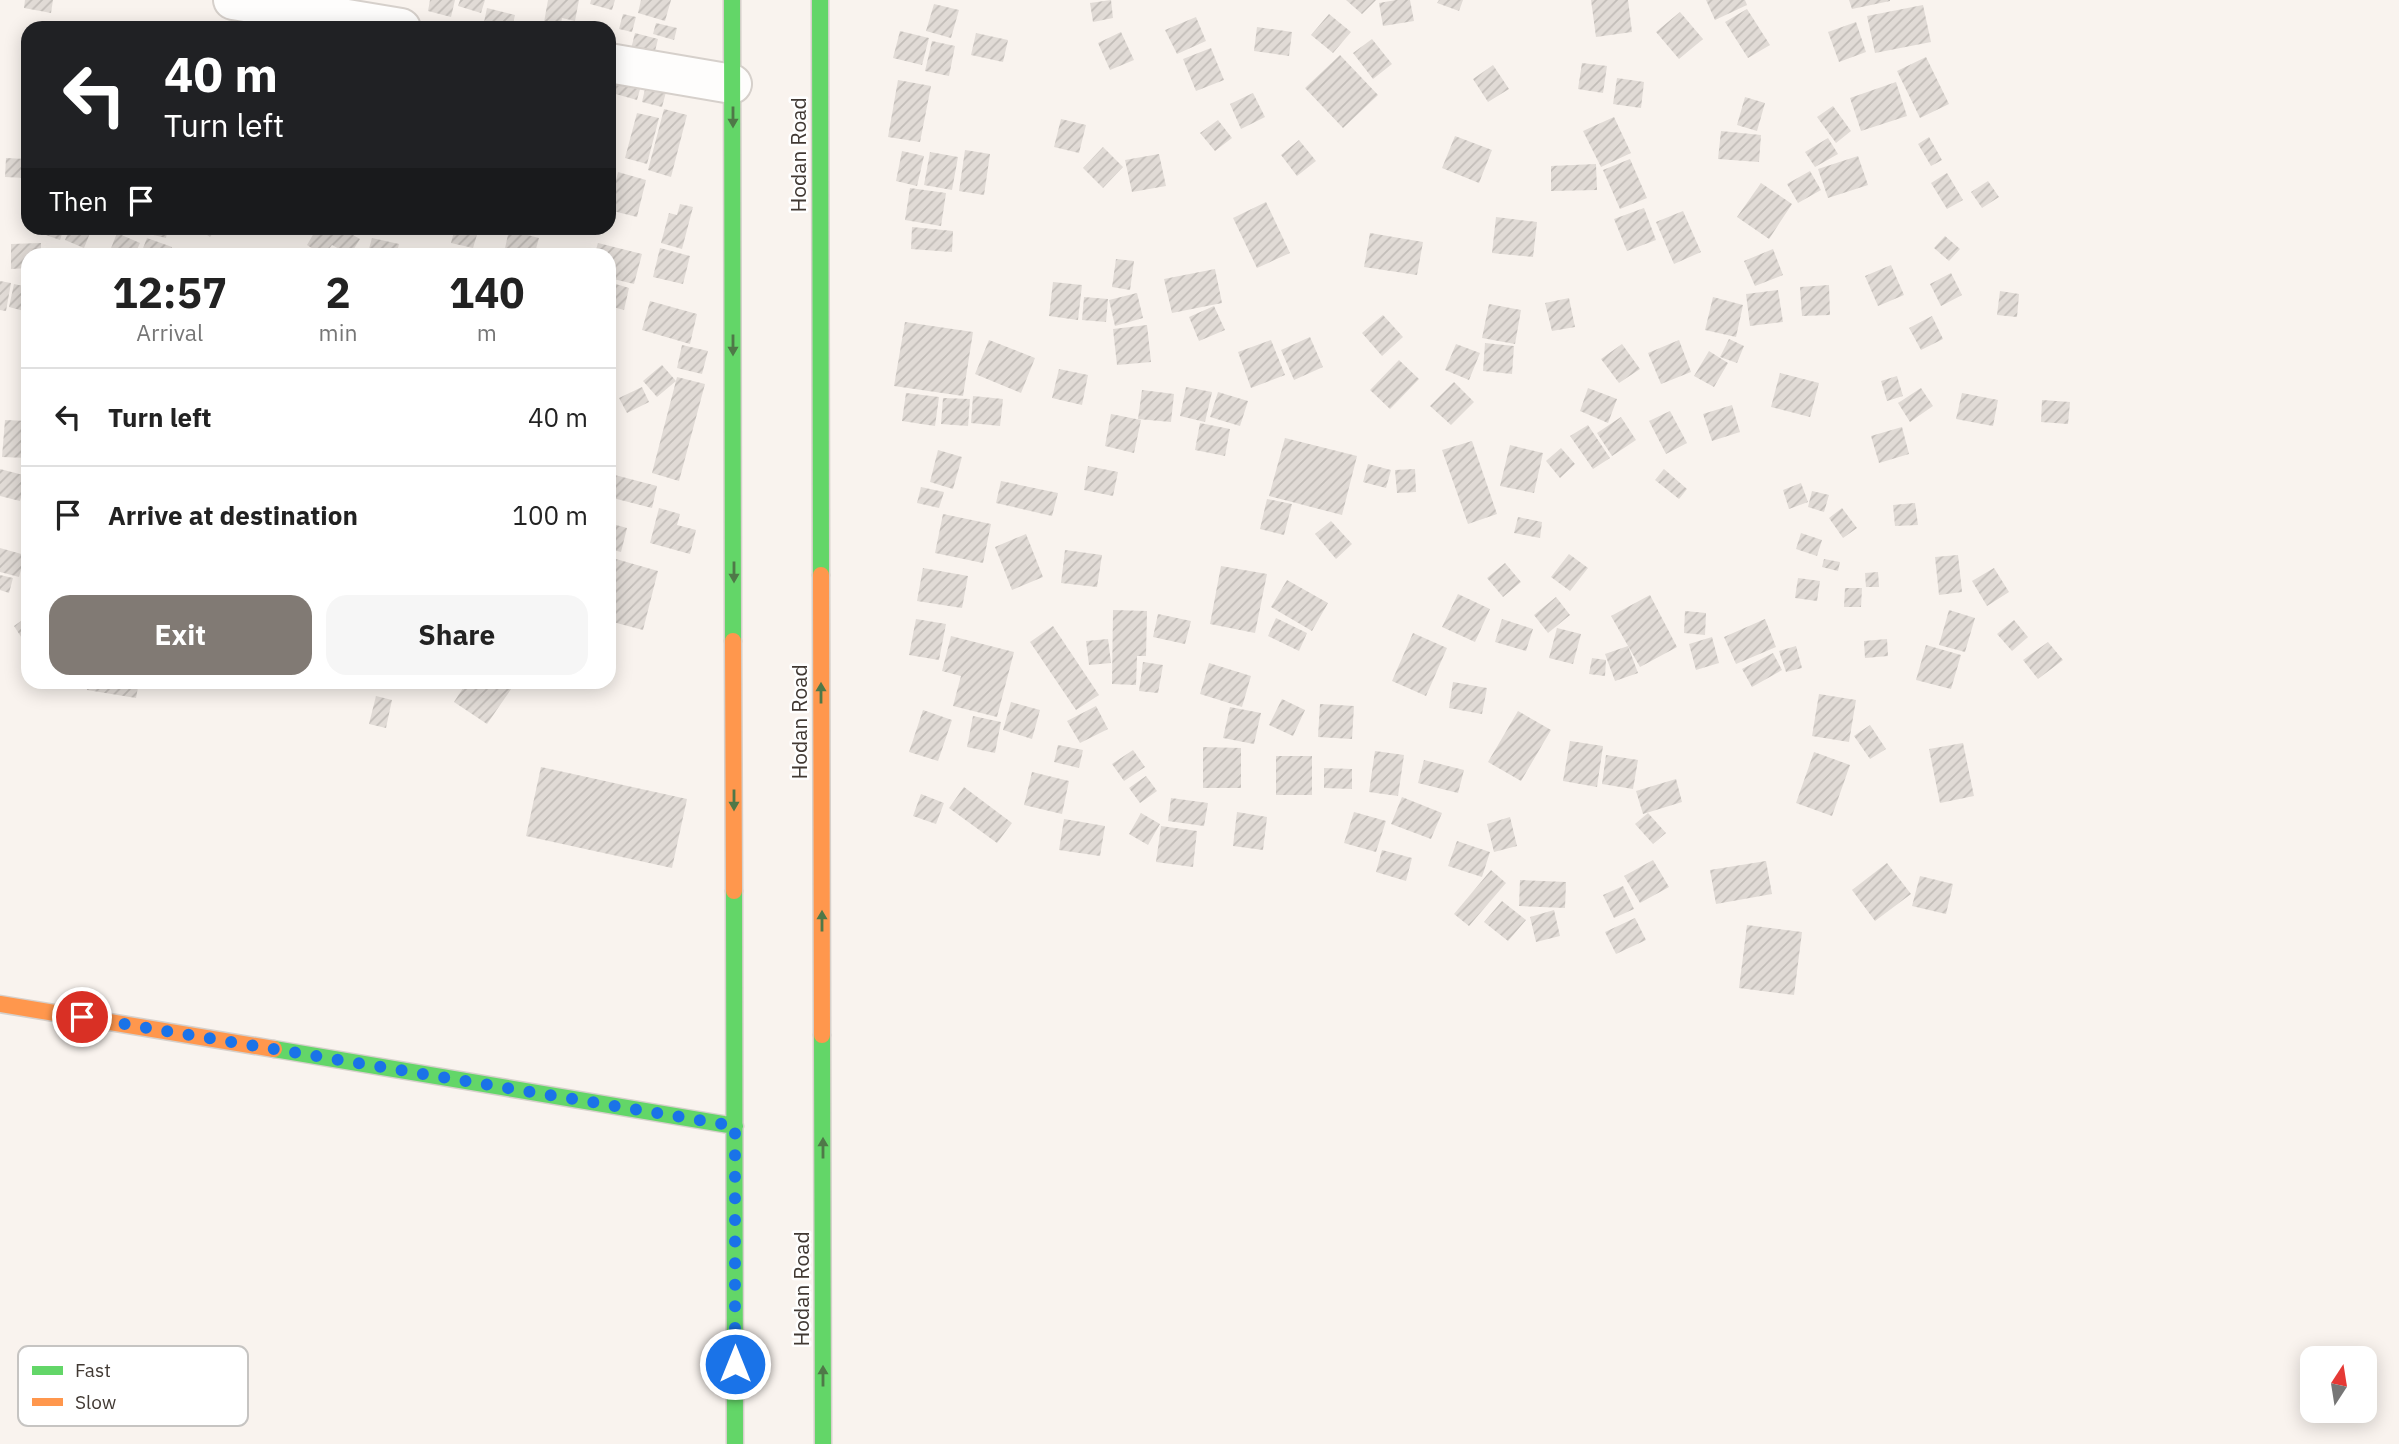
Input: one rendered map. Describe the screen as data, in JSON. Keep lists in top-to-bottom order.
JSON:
{
  "streets": {
    "main road": ["Hodan Road"]
  },
  "legend": ["Fast", "Slow"],
  "north": "top",
  "page": {
    "turn": ["40 m", "Turn left"],
    "then": "Then",
    "eta": [
      "12:57",
      "Arrival",
      "2",
      "min",
      "140",
      "m"
    ],
    "list": [
      {
        "name": "Turn left",
        "value": "40 m"
      },
      {
        "name": "Arrive at destination",
        "value": "100 m"
      }
    ],
    "buttons": ["Exit", "Share"]
  }
}
